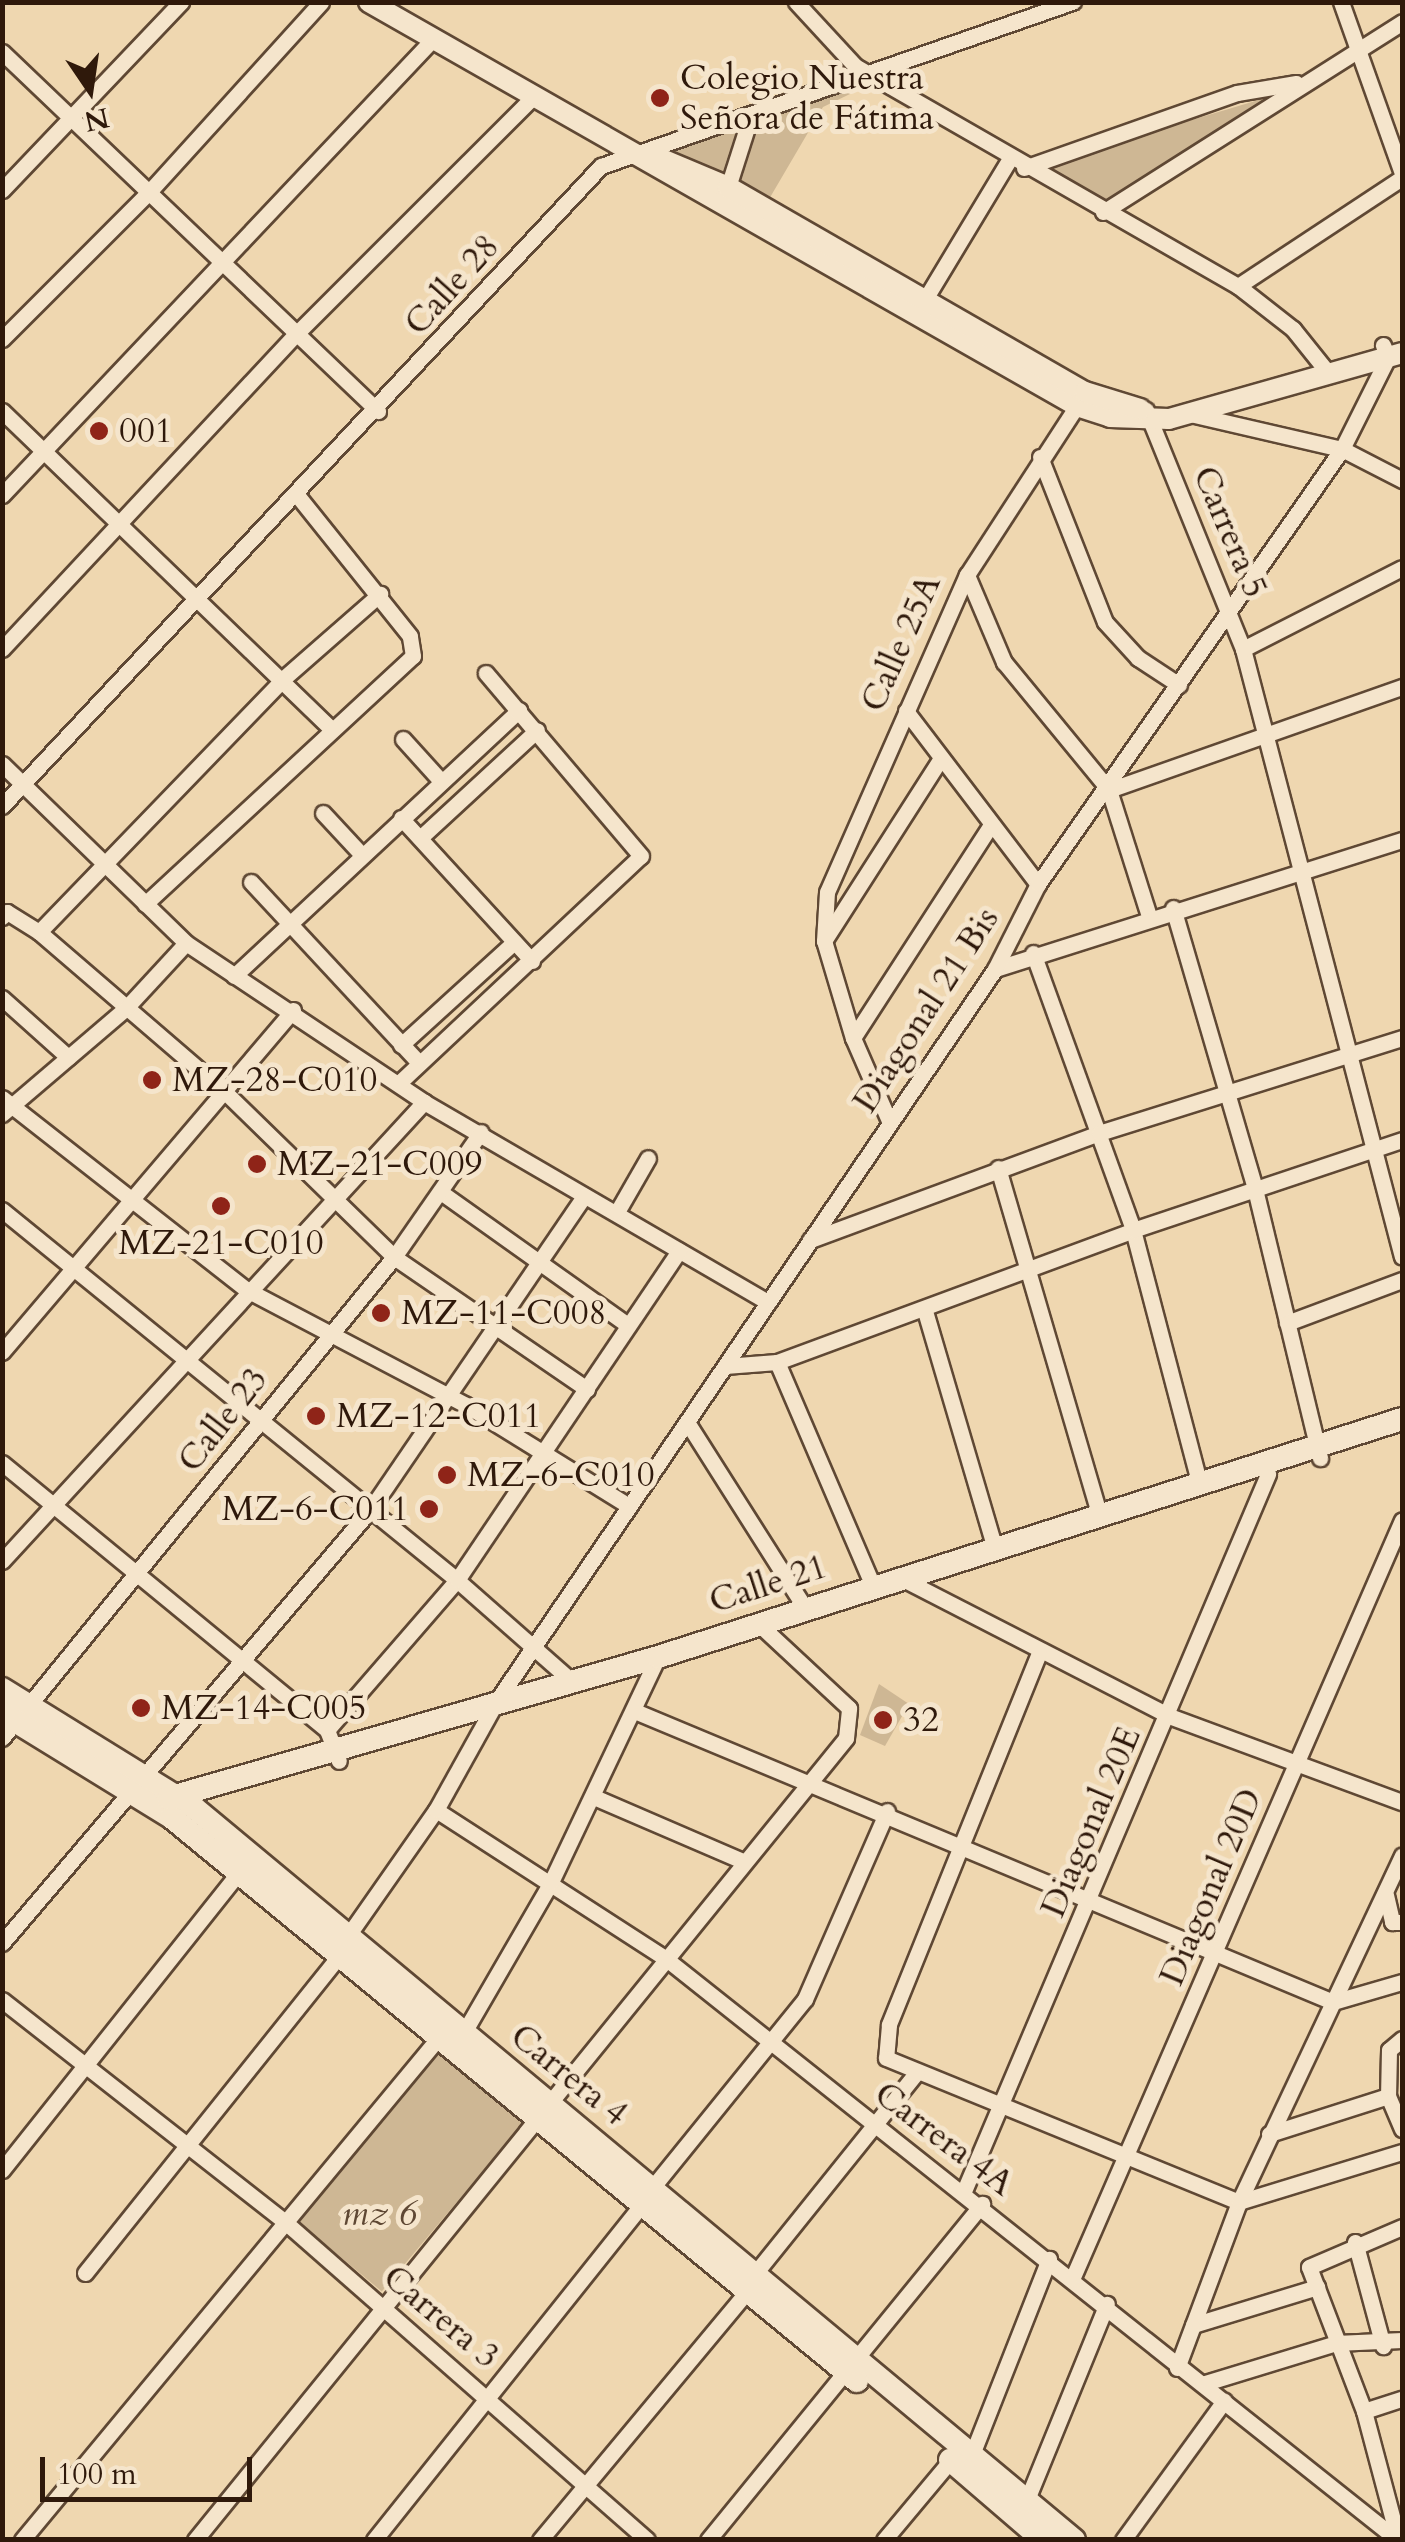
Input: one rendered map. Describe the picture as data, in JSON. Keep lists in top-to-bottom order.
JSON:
{
  "streets": {
    "main road": ["Calle 21", "Carrera 4"],
    "street": [
      "Calle 28",
      "Carrera 5",
      "Calle 25A",
      "Diagonal 21 Bis",
      "Calle 23",
      "Diagonal 20E",
      "Diagonal 20D",
      "Carrera 4A",
      "Carrera 3"
    ]
  },
  "crossings": [
    ["Carrera 5", "Diagonal 21 Bis"],
    ["Diagonal 21 Bis", "Calle 21"],
    ["Diagonal 21 Bis", "Carrera 4"],
    ["Diagonal 21 Bis", "Carrera 4A"],
    ["Diagonal 21 Bis", "Carrera 3"],
    ["Calle 23", "Carrera 4"],
    ["Calle 21", "Diagonal 20E"],
    ["Calle 21", "Carrera 4"],
    ["Diagonal 20E", "Carrera 4A"],
    ["Diagonal 20D", "Carrera 4A"]
  ],
  "parks": ["mz 6"],
  "places": [
    "Colegio Nuestra Señora de Fátima",
    "001",
    "MZ-28-C010",
    "MZ-21-C009",
    "MZ-21-C010",
    "MZ-11-C008",
    "MZ-12-C011",
    "MZ-6-C010",
    "MZ-6-C011",
    "MZ-14-C005",
    "32"
  ],
  "scale_bar": "100 m",
  "north": "bottom"
}
